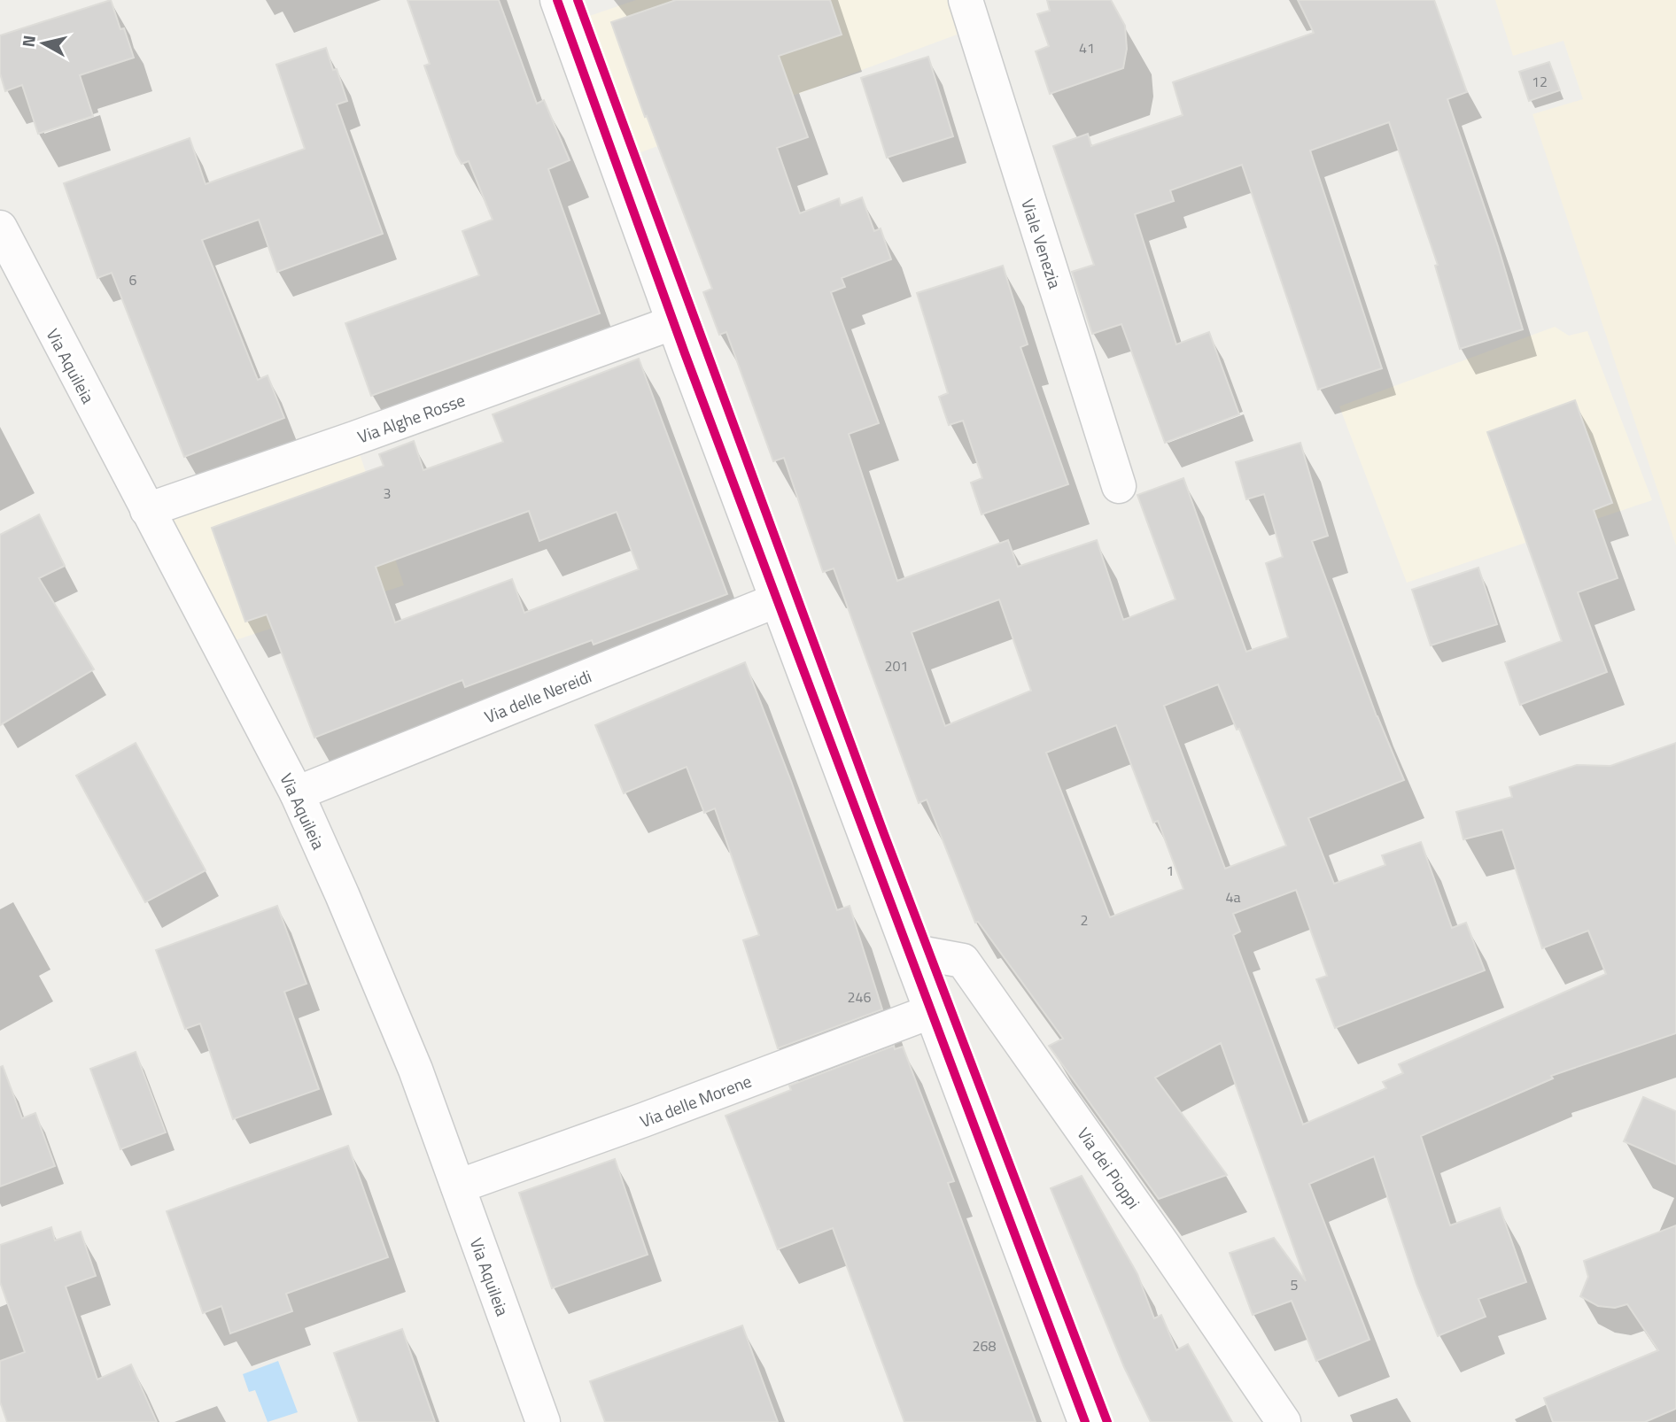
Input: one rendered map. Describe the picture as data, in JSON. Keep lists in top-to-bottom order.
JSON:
{
  "streets": {
    "street": [
      "Viale Venezia",
      "Via Aquileia",
      "Via Alghe Rosse",
      "Via delle Nereidi",
      "Via delle Morene",
      "Via dei Pioppi"
    ]
  },
  "crossings": [
    ["Via Aquileia", "Via Alghe Rosse"],
    ["Via Aquileia", "Via delle Nereidi"],
    ["Via Aquileia", "Via delle Morene"]
  ],
  "house_numbers": [
    "41",
    "12",
    "6",
    "3",
    "201",
    "1",
    "4a",
    "2",
    "246",
    "5",
    "268"
  ],
  "north": "left"
}
